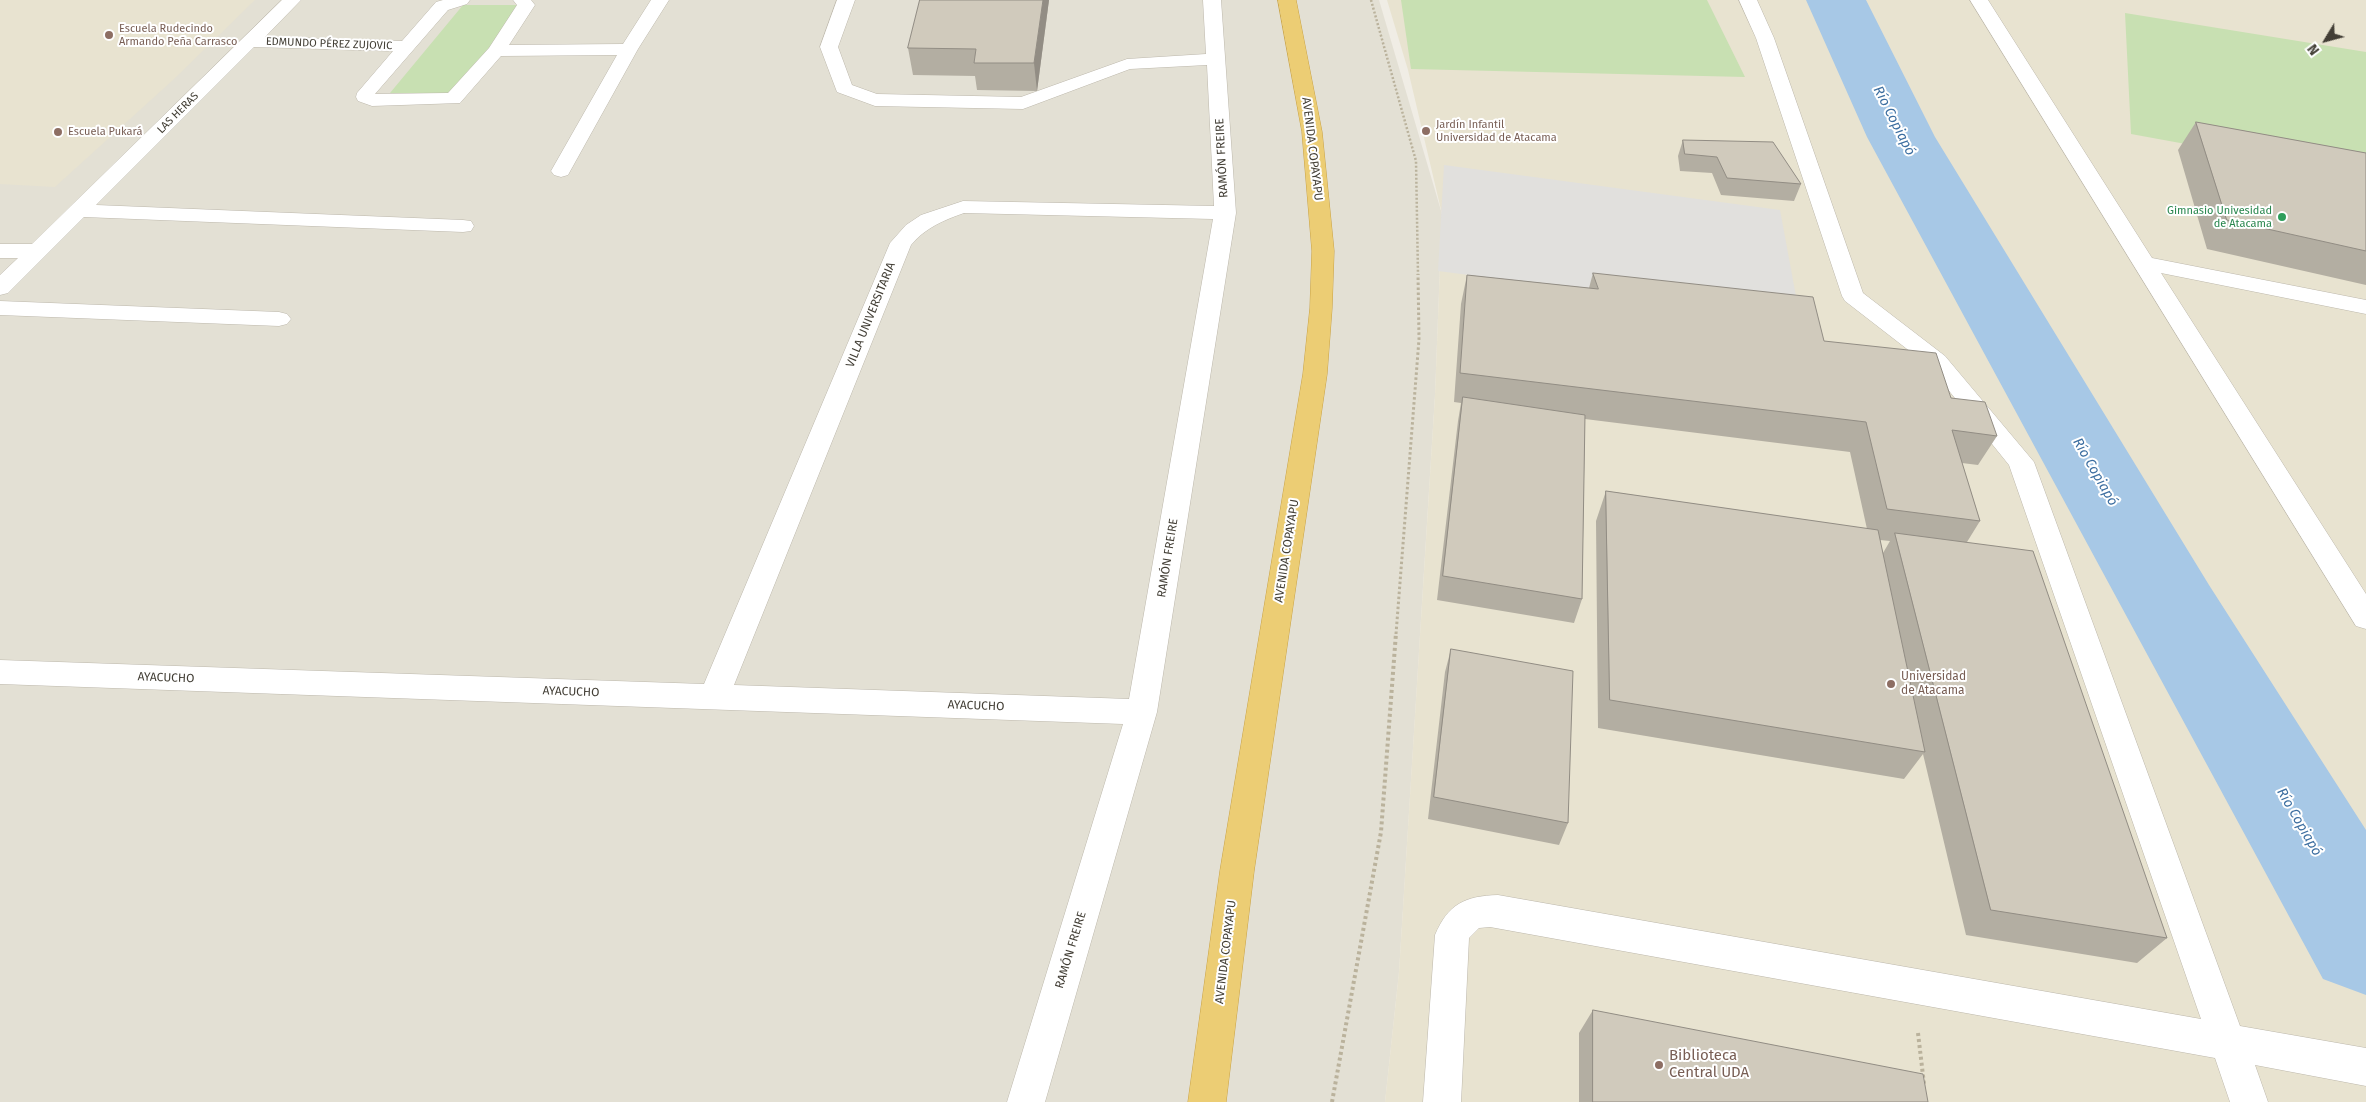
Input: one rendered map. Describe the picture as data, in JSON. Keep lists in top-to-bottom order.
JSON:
{
  "streets": {
    "highway": ["AVENIDA COPAYAPU"],
    "street": [
      "EDMUNDO PÉREZ ZUJOVIC",
      "LAS HERAS",
      "RAMÓN FREIRE",
      "VILLA UNIVERSITARIA",
      "AYACUCHO"
    ]
  },
  "crossings": [
    ["EDMUNDO PÉREZ ZUJOVIC", "LAS HERAS"],
    ["RAMÓN FREIRE", "VILLA UNIVERSITARIA"],
    ["RAMÓN FREIRE", "AYACUCHO"],
    ["VILLA UNIVERSITARIA", "AYACUCHO"]
  ],
  "water": ["Río Copiapó"],
  "places": [
    "Escuela Rudecindo Armando Peña Carrasco",
    "Jardín Infantil Universidad de Atacama",
    "Escuela Pukará",
    "Gimnasio Univesidad de Atacama",
    "Universidad de Atacama",
    "Biblioteca Central UDA"
  ],
  "north": "bottom left"
}
